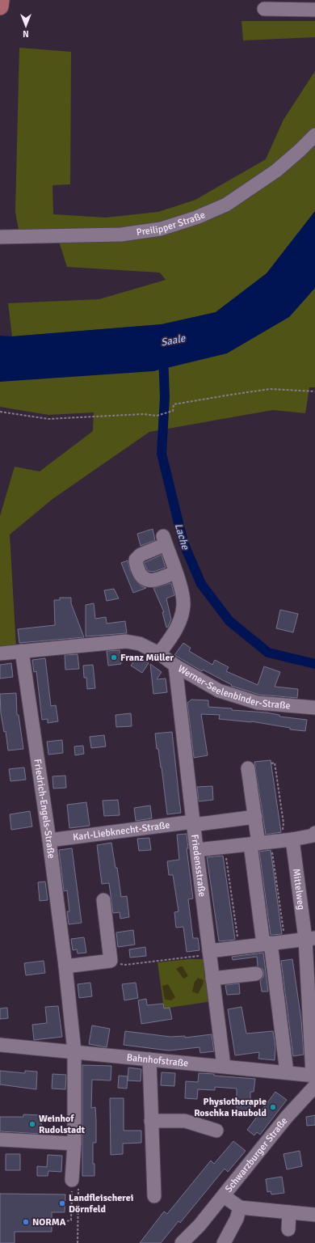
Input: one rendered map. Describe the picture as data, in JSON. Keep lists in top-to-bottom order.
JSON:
{
  "streets": {
    "street": [
      "Preilipper Straße",
      "Werner-Seelenbinder-Straße",
      "Friedrich-Engels-Straße",
      "Karl-Liebknecht-Straße",
      "Friedensstraße",
      "Mittelweg",
      "Bahnhofstraße",
      "Schwarzburger Straße"
    ]
  },
  "crossings": [
    ["Werner-Seelenbinder-Straße", "Friedrich-Engels-Straße"],
    ["Werner-Seelenbinder-Straße", "Friedensstraße"],
    ["Friedrich-Engels-Straße", "Karl-Liebknecht-Straße"],
    ["Friedrich-Engels-Straße", "Bahnhofstraße"],
    ["Karl-Liebknecht-Straße", "Friedensstraße"],
    ["Friedensstraße", "Bahnhofstraße"],
    ["Mittelweg", "Bahnhofstraße"],
    ["Mittelweg", "Schwarzburger Straße"],
    ["Bahnhofstraße", "Schwarzburger Straße"]
  ],
  "water": ["Saale", "Lache"],
  "places": [
    "Franz Müller",
    "Physiotherapie Roschka Haubold",
    "Weinhof Rudolstadt",
    "Landfleischerei Dörnfeld",
    "NORMA"
  ],
  "north": "bottom"
}
